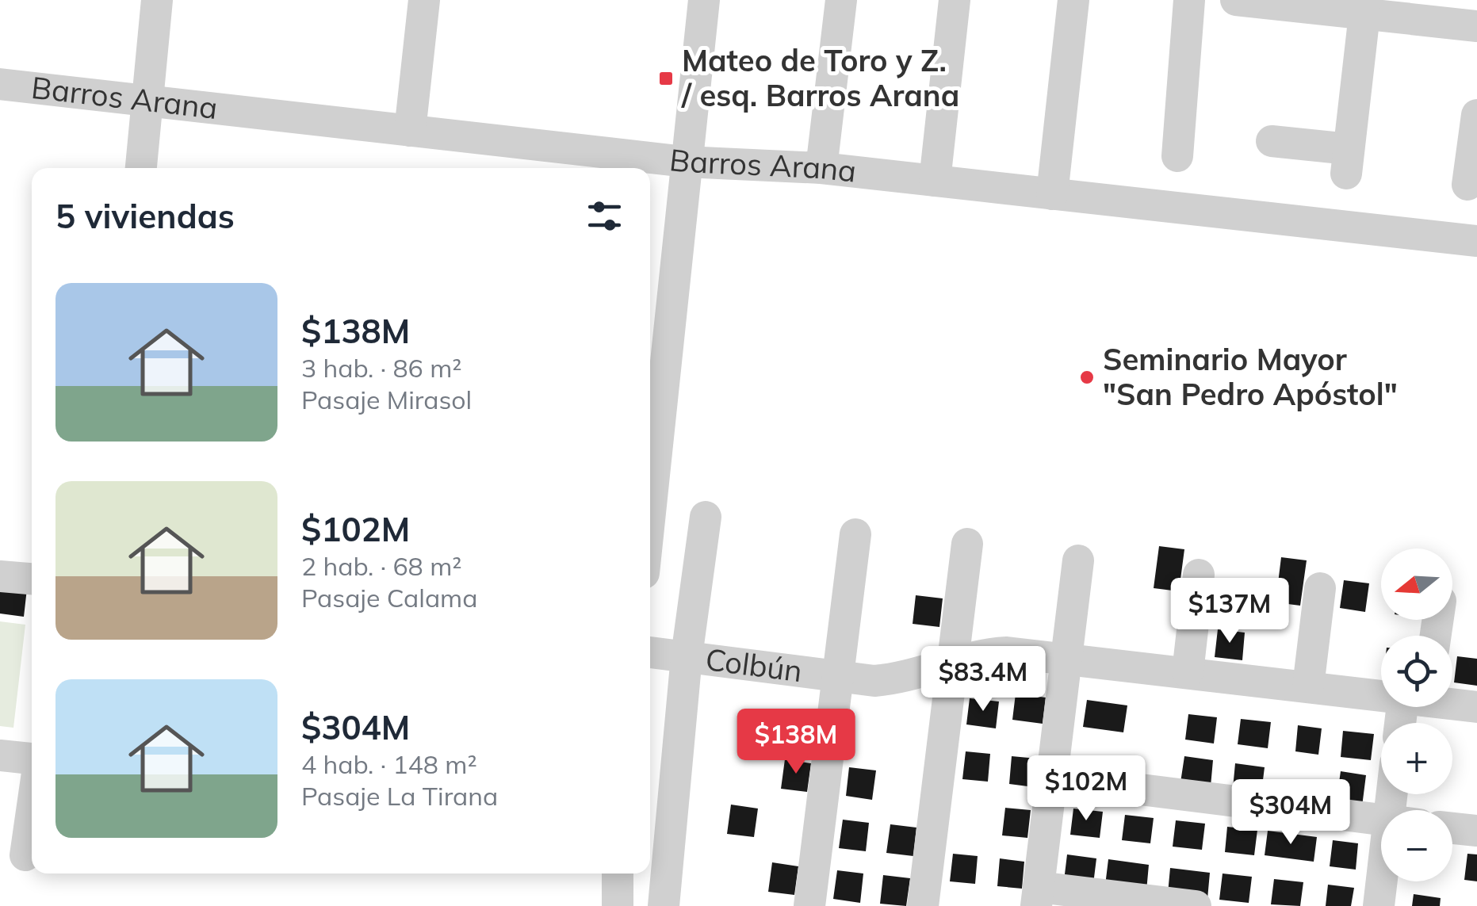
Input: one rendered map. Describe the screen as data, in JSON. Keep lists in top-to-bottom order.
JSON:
{
  "streets": {
    "street": ["Barros Arana", "Colbún"]
  },
  "places": {
    "transit": ["Mateo de Toro y Z. / esq. Barros Arana"],
    "other": ["Seminario Mayor \"San Pedro Apóstol\""]
  },
  "north": "left",
  "page": {
    "heading": "5 viviendas",
    "list": [
      {
        "name": "$138M",
        "note": "3 hab. · 86 m² · Pasaje Mirasol"
      },
      {
        "name": "$102M",
        "note": "2 hab. · 68 m² · Pasaje Calama"
      },
      {
        "name": "$304M",
        "note": "4 hab. · 148 m² · Pasaje La Tirana"
      }
    ],
    "map_buttons": ["+", "−"],
    "price": [
      "$137M",
      "$83.4M",
      "$138M",
      "$102M",
      "$304M"
    ]
  }
}
